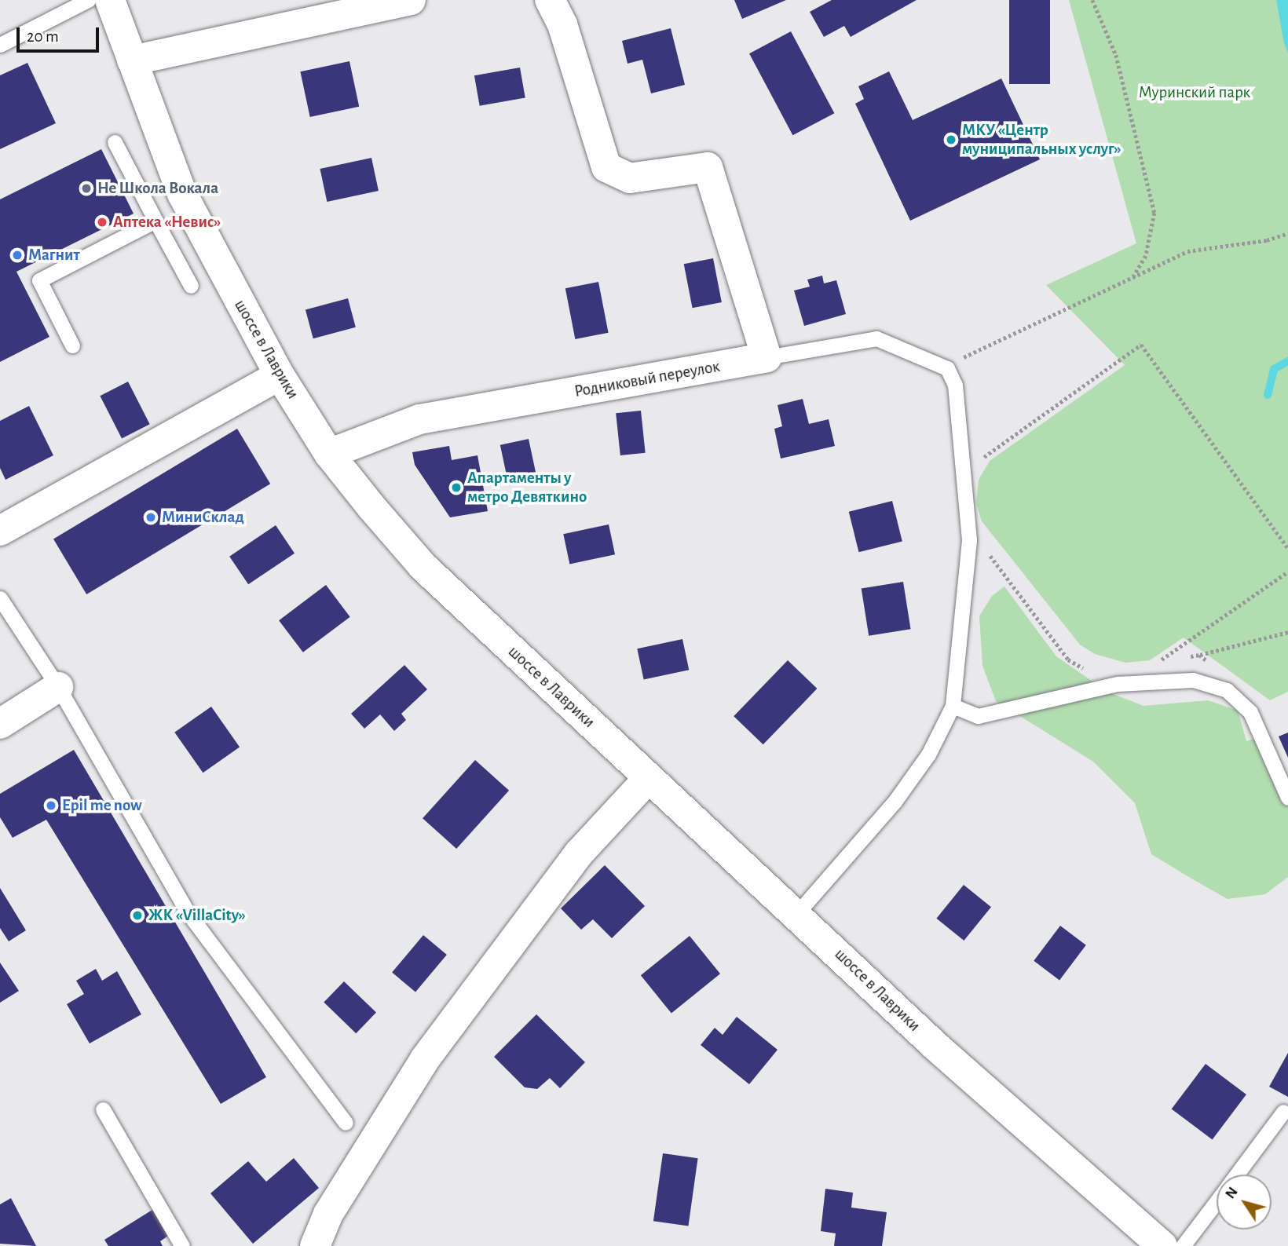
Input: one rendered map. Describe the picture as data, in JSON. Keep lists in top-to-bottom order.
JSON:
{
  "streets": {
    "street": ["шоссе в Лаврики", "Родниковый переулок"]
  },
  "crossings": [
    ["шоссе в Лаврики", "Родниковый переулок"]
  ],
  "parks": ["Муринский парк"],
  "places": [
    "МКУ «Центр муниципальных услуг»",
    "Не Школа Вокала",
    "Аптека «Невис»",
    "Магнит",
    "Апартаменты у метро Девяткино",
    "МиниСклад",
    "Epil me now",
    "ЖК «VillaCity»"
  ],
  "scale_bar": "20 m",
  "north": "top left"
}
